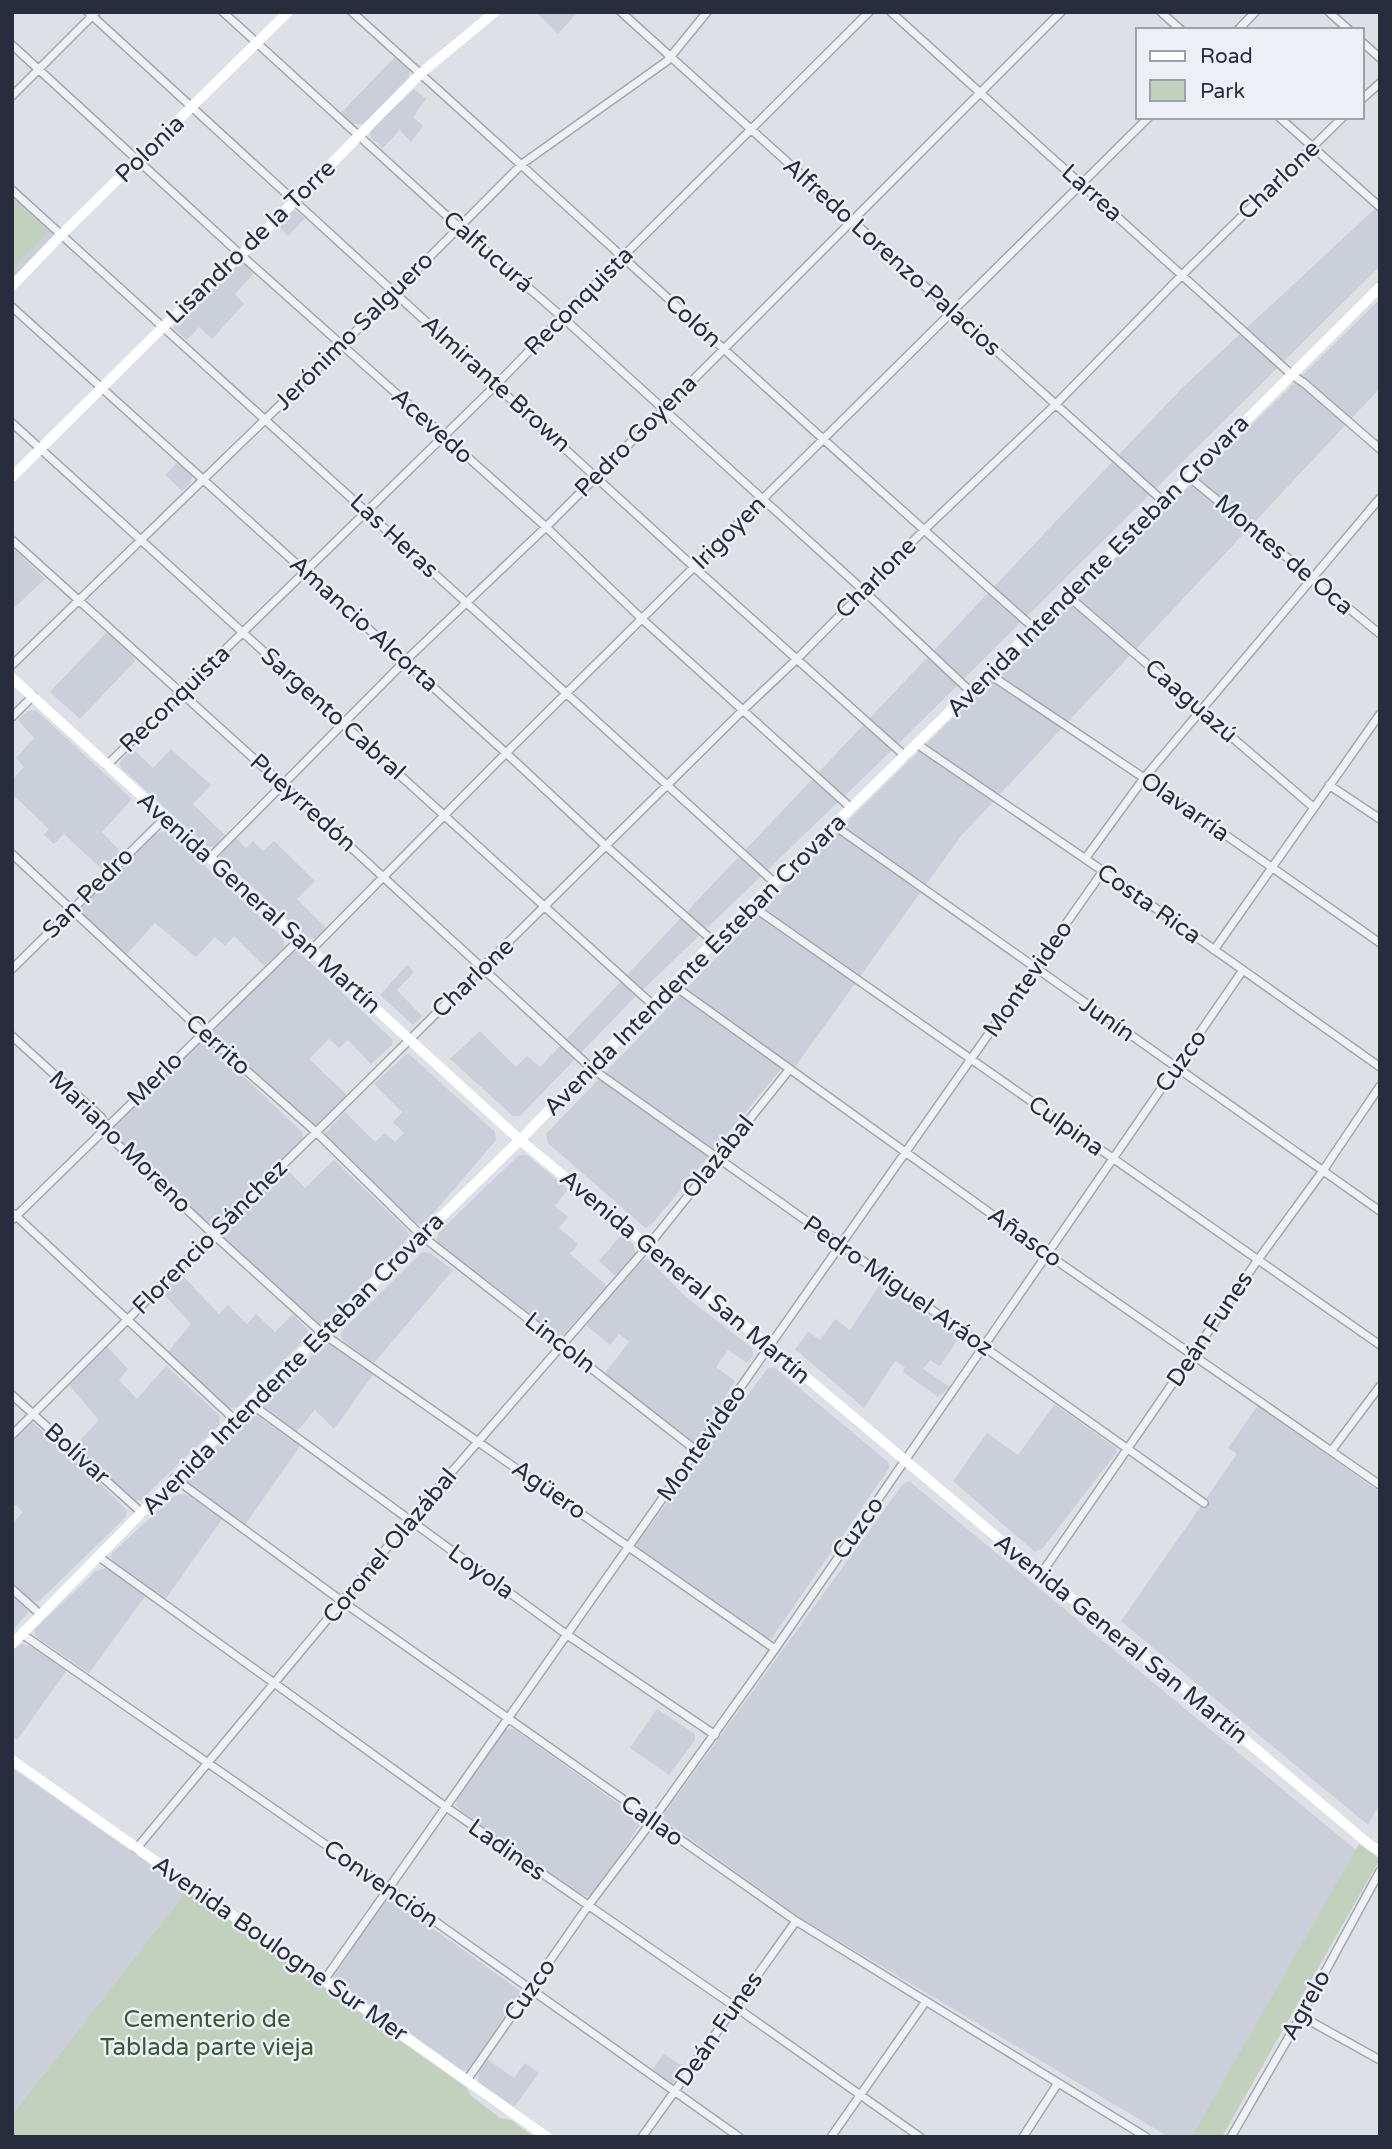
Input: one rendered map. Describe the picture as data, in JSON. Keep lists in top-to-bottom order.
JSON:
{
  "streets": {
    "main road": [
      "Polonia",
      "Lisandro de la Torre",
      "Avenida Intendente Esteban Crovara",
      "Avenida General San Martín",
      "Avenida Boulogne Sur Mer"
    ],
    "street": [
      "Charlone",
      "Larrea",
      "Calfucurá",
      "Alfredo Lorenzo Palacios",
      "Reconquista",
      "Colón",
      "Jerónimo Salguero",
      "Almirante Brown",
      "Acevedo",
      "Pedro Goyena",
      "Irigoyen",
      "Las Heras",
      "Montes de Oca",
      "Amancio Alcorta",
      "Caaguazú",
      "Sargento Cabral",
      "Pueyrredón",
      "Olavarría",
      "San Pedro",
      "Costa Rica",
      "Montevideo",
      "Junín",
      "Cerrito",
      "Cuzco",
      "Merlo",
      "Culpina",
      "Mariano Moreno",
      "Olazábal",
      "Florencio Sánchez",
      "Añasco",
      "Pedro Miguel Aráoz",
      "Deán Funes",
      "Lincoln",
      "Bolívar",
      "Agüero",
      "Coronel Olazábal",
      "Loyola",
      "Callao",
      "Ladines",
      "Convención",
      "Agrelo"
    ]
  },
  "crossings": [
    ["Polonia", "Calfucurá"],
    ["Polonia", "Almirante Brown"],
    ["Polonia", "Acevedo"],
    ["Polonia", "Las Heras"],
    ["Charlone", "Larrea"],
    ["Charlone", "Calfucurá"],
    ["Charlone", "Alfredo Lorenzo Palacios"],
    ["Charlone", "Colón"],
    ["Charlone", "Almirante Brown"],
    ["Charlone", "Acevedo"],
    ["Charlone", "Las Heras"],
    ["Charlone", "Amancio Alcorta"],
    ["Charlone", "Sargento Cabral"],
    ["Charlone", "Pueyrredón"],
    ["Charlone", "Avenida General San Martín"],
    ["Charlone", "Florencio Sánchez"],
    ["Larrea", "Pedro Goyena"],
    ["Larrea", "Irigoyen"],
    ["Larrea", "Avenida Intendente Esteban Crovara"],
    ["Lisandro de la Torre", "Calfucurá"],
    ["Lisandro de la Torre", "Colón"],
    ["Lisandro de la Torre", "Almirante Brown"],
    ["Lisandro de la Torre", "Acevedo"],
    ["Lisandro de la Torre", "Las Heras"],
    ["Lisandro de la Torre", "Amancio Alcorta"],
    ["Lisandro de la Torre", "Sargento Cabral"],
    ["Calfucurá", "Reconquista"],
    ["Calfucurá", "Jerónimo Salguero"],
    ["Calfucurá", "Pedro Goyena"],
    ["Calfucurá", "Irigoyen"],
    ["Calfucurá", "Avenida Intendente Esteban Crovara"],
    ["Alfredo Lorenzo Palacios", "Reconquista"],
    ["Alfredo Lorenzo Palacios", "Jerónimo Salguero"],
    ["Alfredo Lorenzo Palacios", "Pedro Goyena"],
    ["Alfredo Lorenzo Palacios", "Irigoyen"],
    ["Alfredo Lorenzo Palacios", "Avenida Intendente Esteban Crovara"],
    ["Reconquista", "Colón"],
    ["Reconquista", "Almirante Brown"],
    ["Reconquista", "Acevedo"],
    ["Reconquista", "Las Heras"],
    ["Reconquista", "Amancio Alcorta"],
    ["Reconquista", "Sargento Cabral"],
    ["Reconquista", "Pueyrredón"],
    ["Reconquista", "Avenida General San Martín"],
    ["Colón", "Jerónimo Salguero"],
    ["Colón", "Pedro Goyena"],
    ["Colón", "Irigoyen"],
    ["Colón", "Avenida Intendente Esteban Crovara"],
    ["Jerónimo Salguero", "Almirante Brown"],
    ["Jerónimo Salguero", "Acevedo"],
    ["Jerónimo Salguero", "Las Heras"],
    ["Jerónimo Salguero", "Amancio Alcorta"],
    ["Jerónimo Salguero", "Sargento Cabral"],
    ["Jerónimo Salguero", "Pueyrredón"],
    ["Almirante Brown", "Pedro Goyena"],
    ["Almirante Brown", "Irigoyen"],
    ["Almirante Brown", "Avenida Intendente Esteban Crovara"],
    ["Acevedo", "Pedro Goyena"],
    ["Acevedo", "Irigoyen"],
    ["Acevedo", "Avenida Intendente Esteban Crovara"],
    ["Pedro Goyena", "Las Heras"],
    ["Pedro Goyena", "Amancio Alcorta"],
    ["Pedro Goyena", "Sargento Cabral"],
    ["Pedro Goyena", "Pueyrredón"],
    ["Pedro Goyena", "Avenida General San Martín"],
    ["Irigoyen", "Las Heras"],
    ["Irigoyen", "Amancio Alcorta"],
    ["Irigoyen", "Sargento Cabral"],
    ["Irigoyen", "Pueyrredón"],
    ["Irigoyen", "Avenida General San Martín"],
    ["Las Heras", "Avenida Intendente Esteban Crovara"],
    ["Montes de Oca", "Avenida Intendente Esteban Crovara"],
    ["Avenida Intendente Esteban Crovara", "Amancio Alcorta"],
    ["Avenida Intendente Esteban Crovara", "Caaguazú"],
    ["Avenida Intendente Esteban Crovara", "Sargento Cabral"],
    ["Avenida Intendente Esteban Crovara", "Pueyrredón"],
    ["Avenida Intendente Esteban Crovara", "Olavarría"],
    ["Avenida Intendente Esteban Crovara", "Avenida General San Martín"],
    ["Avenida Intendente Esteban Crovara", "Costa Rica"],
    ["Avenida Intendente Esteban Crovara", "Junín"],
    ["Avenida Intendente Esteban Crovara", "Cerrito"],
    ["Avenida Intendente Esteban Crovara", "Culpina"],
    ["Avenida Intendente Esteban Crovara", "Mariano Moreno"],
    ["Avenida Intendente Esteban Crovara", "Añasco"],
    ["Avenida Intendente Esteban Crovara", "Pedro Miguel Aráoz"],
    ["Avenida Intendente Esteban Crovara", "Lincoln"],
    ["Avenida Intendente Esteban Crovara", "Bolívar"],
    ["Avenida Intendente Esteban Crovara", "Agüero"],
    ["Avenida Intendente Esteban Crovara", "Loyola"],
    ["Avenida Intendente Esteban Crovara", "Callao"],
    ["Avenida Intendente Esteban Crovara", "Ladines"],
    ["Avenida Intendente Esteban Crovara", "Convención"],
    ["Pueyrredón", "Pedro Miguel Aráoz"],
    ["San Pedro", "Avenida General San Martín"],
    ["San Pedro", "Cerrito"],
    ["Avenida General San Martín", "Montevideo"],
    ["Avenida General San Martín", "Cuzco"],
    ["Avenida General San Martín", "Merlo"],
    ["Avenida General San Martín", "Olazábal"],
    ["Avenida General San Martín", "Florencio Sánchez"],
    ["Avenida General San Martín", "Deán Funes"],
    ["Avenida General San Martín", "Coronel Olazábal"],
    ["Costa Rica", "Montevideo"],
    ["Costa Rica", "Cuzco"],
    ["Montevideo", "Junín"],
    ["Montevideo", "Culpina"],
    ["Montevideo", "Añasco"],
    ["Montevideo", "Pedro Miguel Aráoz"],
    ["Montevideo", "Lincoln"],
    ["Montevideo", "Agüero"],
    ["Montevideo", "Loyola"],
    ["Montevideo", "Callao"],
    ["Montevideo", "Ladines"],
    ["Montevideo", "Convención"],
    ["Montevideo", "Avenida Boulogne Sur Mer"],
    ["Junín", "Cuzco"],
    ["Junín", "Deán Funes"],
    ["Cerrito", "Merlo"],
    ["Cerrito", "Florencio Sánchez"],
    ["Cerrito", "Lincoln"],
    ["Cuzco", "Culpina"],
    ["Cuzco", "Añasco"],
    ["Cuzco", "Pedro Miguel Aráoz"],
    ["Cuzco", "Agüero"],
    ["Cuzco", "Loyola"],
    ["Cuzco", "Callao"],
    ["Cuzco", "Ladines"],
    ["Cuzco", "Convención"],
    ["Cuzco", "Avenida Boulogne Sur Mer"],
    ["Merlo", "Mariano Moreno"],
    ["Culpina", "Deán Funes"],
    ["Mariano Moreno", "Florencio Sánchez"],
    ["Mariano Moreno", "Agüero"],
    ["Olazábal", "Añasco"],
    ["Olazábal", "Pedro Miguel Aráoz"],
    ["Olazábal", "Coronel Olazábal"],
    ["Florencio Sánchez", "Bolívar"],
    ["Añasco", "Deán Funes"],
    ["Pedro Miguel Aráoz", "Deán Funes"],
    ["Deán Funes", "Callao"],
    ["Deán Funes", "Ladines"],
    ["Deán Funes", "Convención"],
    ["Lincoln", "Coronel Olazábal"],
    ["Agüero", "Coronel Olazábal"],
    ["Coronel Olazábal", "Loyola"],
    ["Coronel Olazábal", "Callao"],
    ["Coronel Olazábal", "Ladines"],
    ["Coronel Olazábal", "Convención"],
    ["Coronel Olazábal", "Avenida Boulogne Sur Mer"]
  ],
  "parks": ["Cementerio de Tablada parte vieja"],
  "legend": ["Road", "Park"]
}
